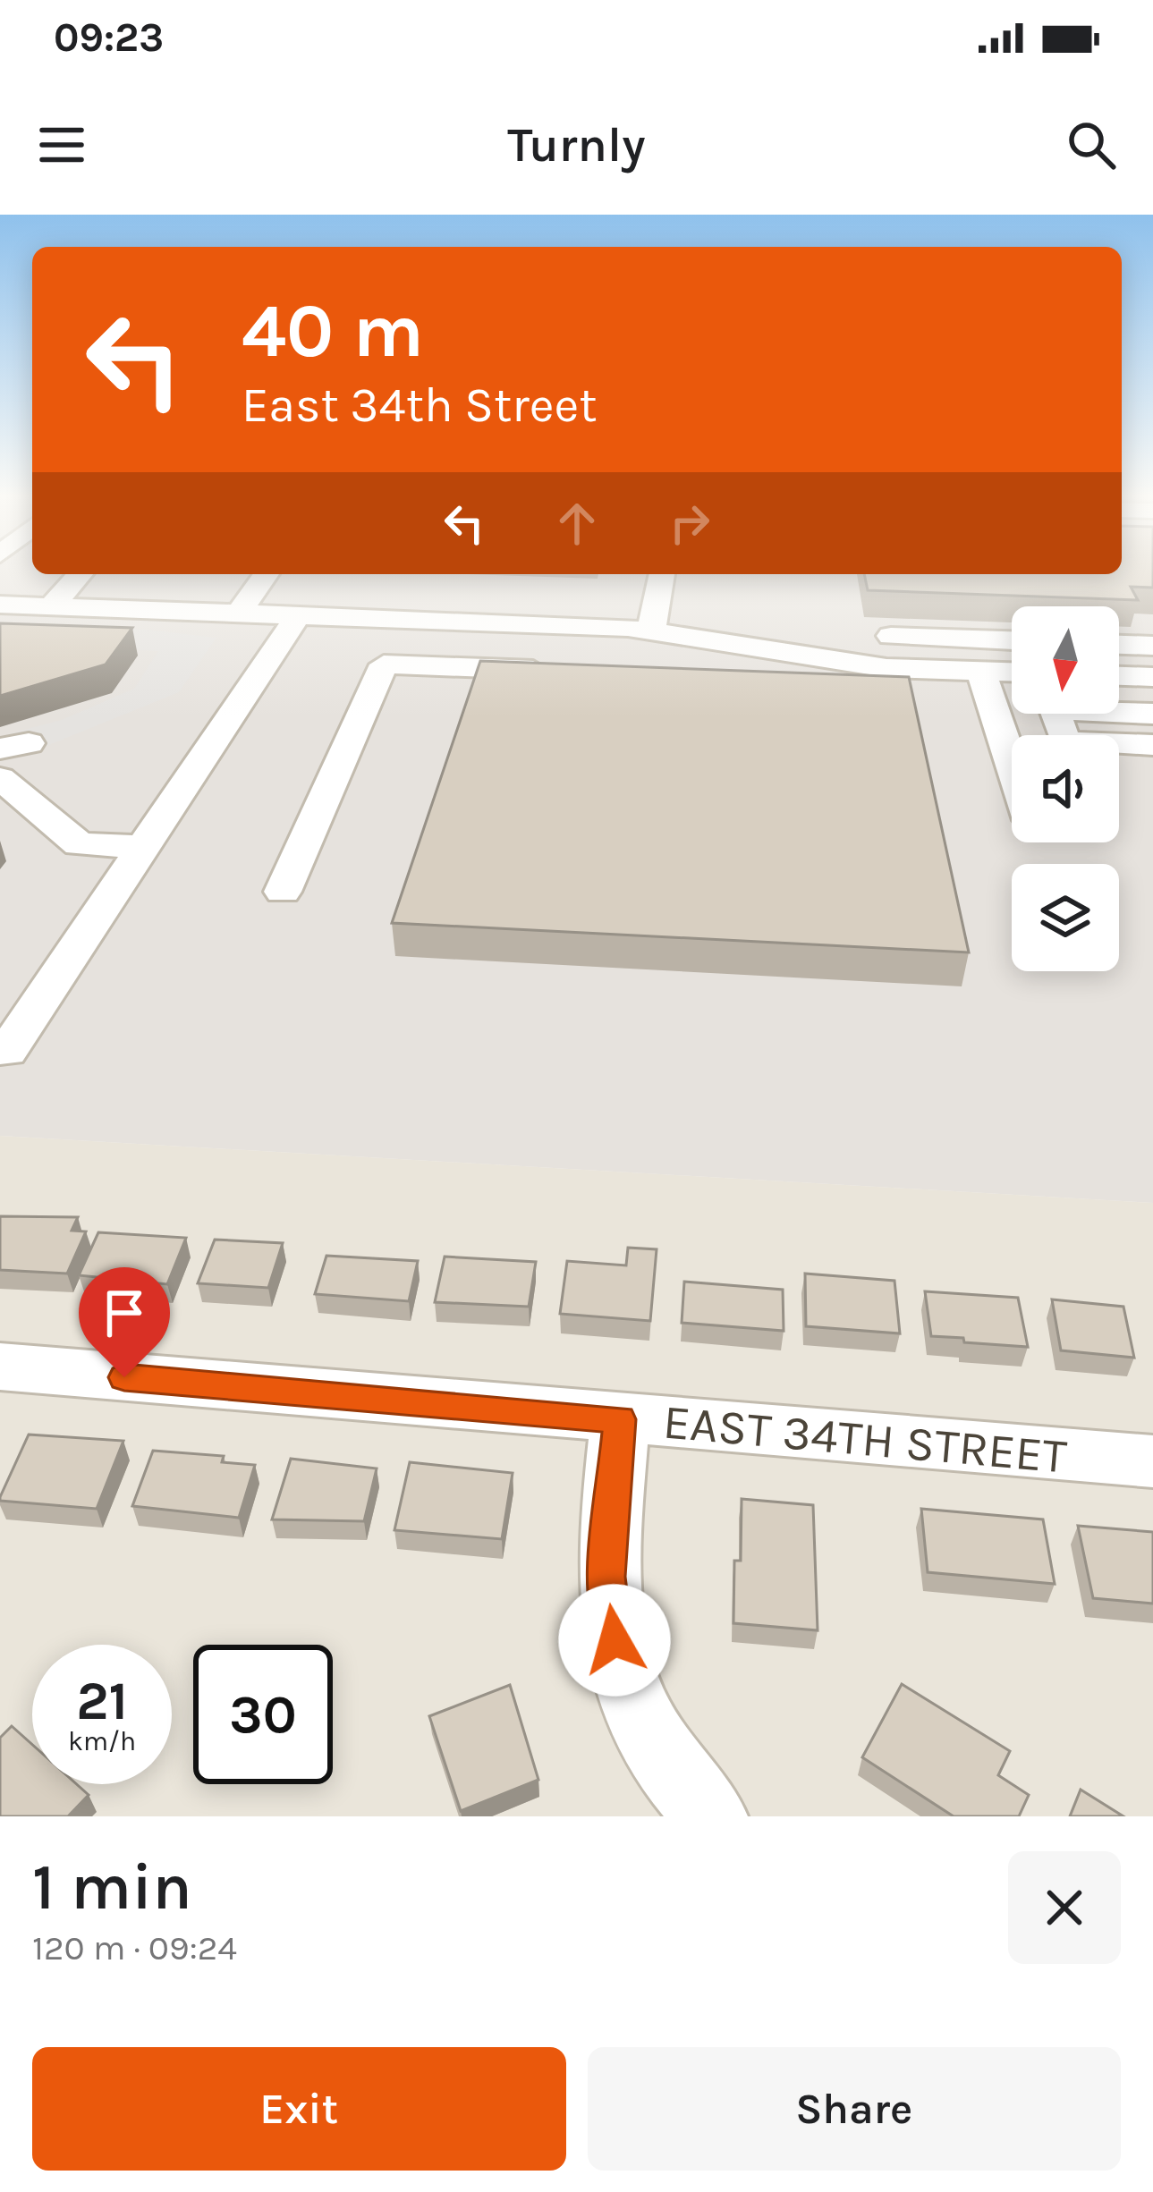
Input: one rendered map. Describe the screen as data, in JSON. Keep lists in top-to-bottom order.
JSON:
{
  "streets": {
    "street": ["EAST 34TH STREET"]
  },
  "north": "bottom",
  "page": {
    "status": "09:23",
    "header": "Turnly",
    "turn": ["40 m", "East 34th Street"],
    "speed": "21 km/h",
    "limit": "30",
    "heading": ["1 min", "120 m · 09:24"],
    "buttons": ["Exit", "Share"]
  }
}
